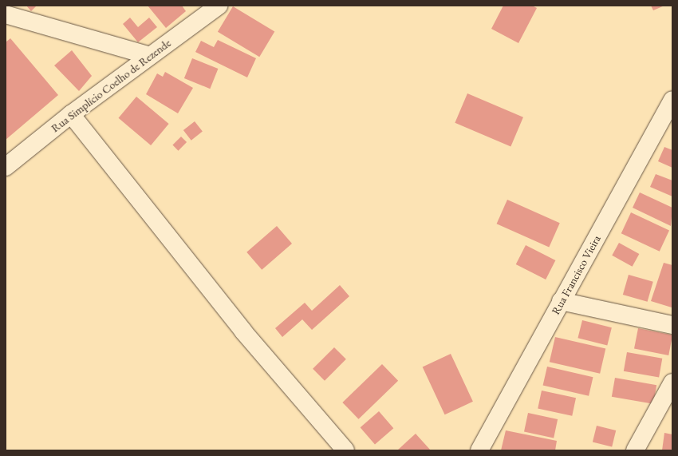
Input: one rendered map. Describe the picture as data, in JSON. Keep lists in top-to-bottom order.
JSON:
{
  "streets": {
    "street": ["Rua Simplício Coelho de Rezende", "Rua Francisco Vieira"]
  }
}
